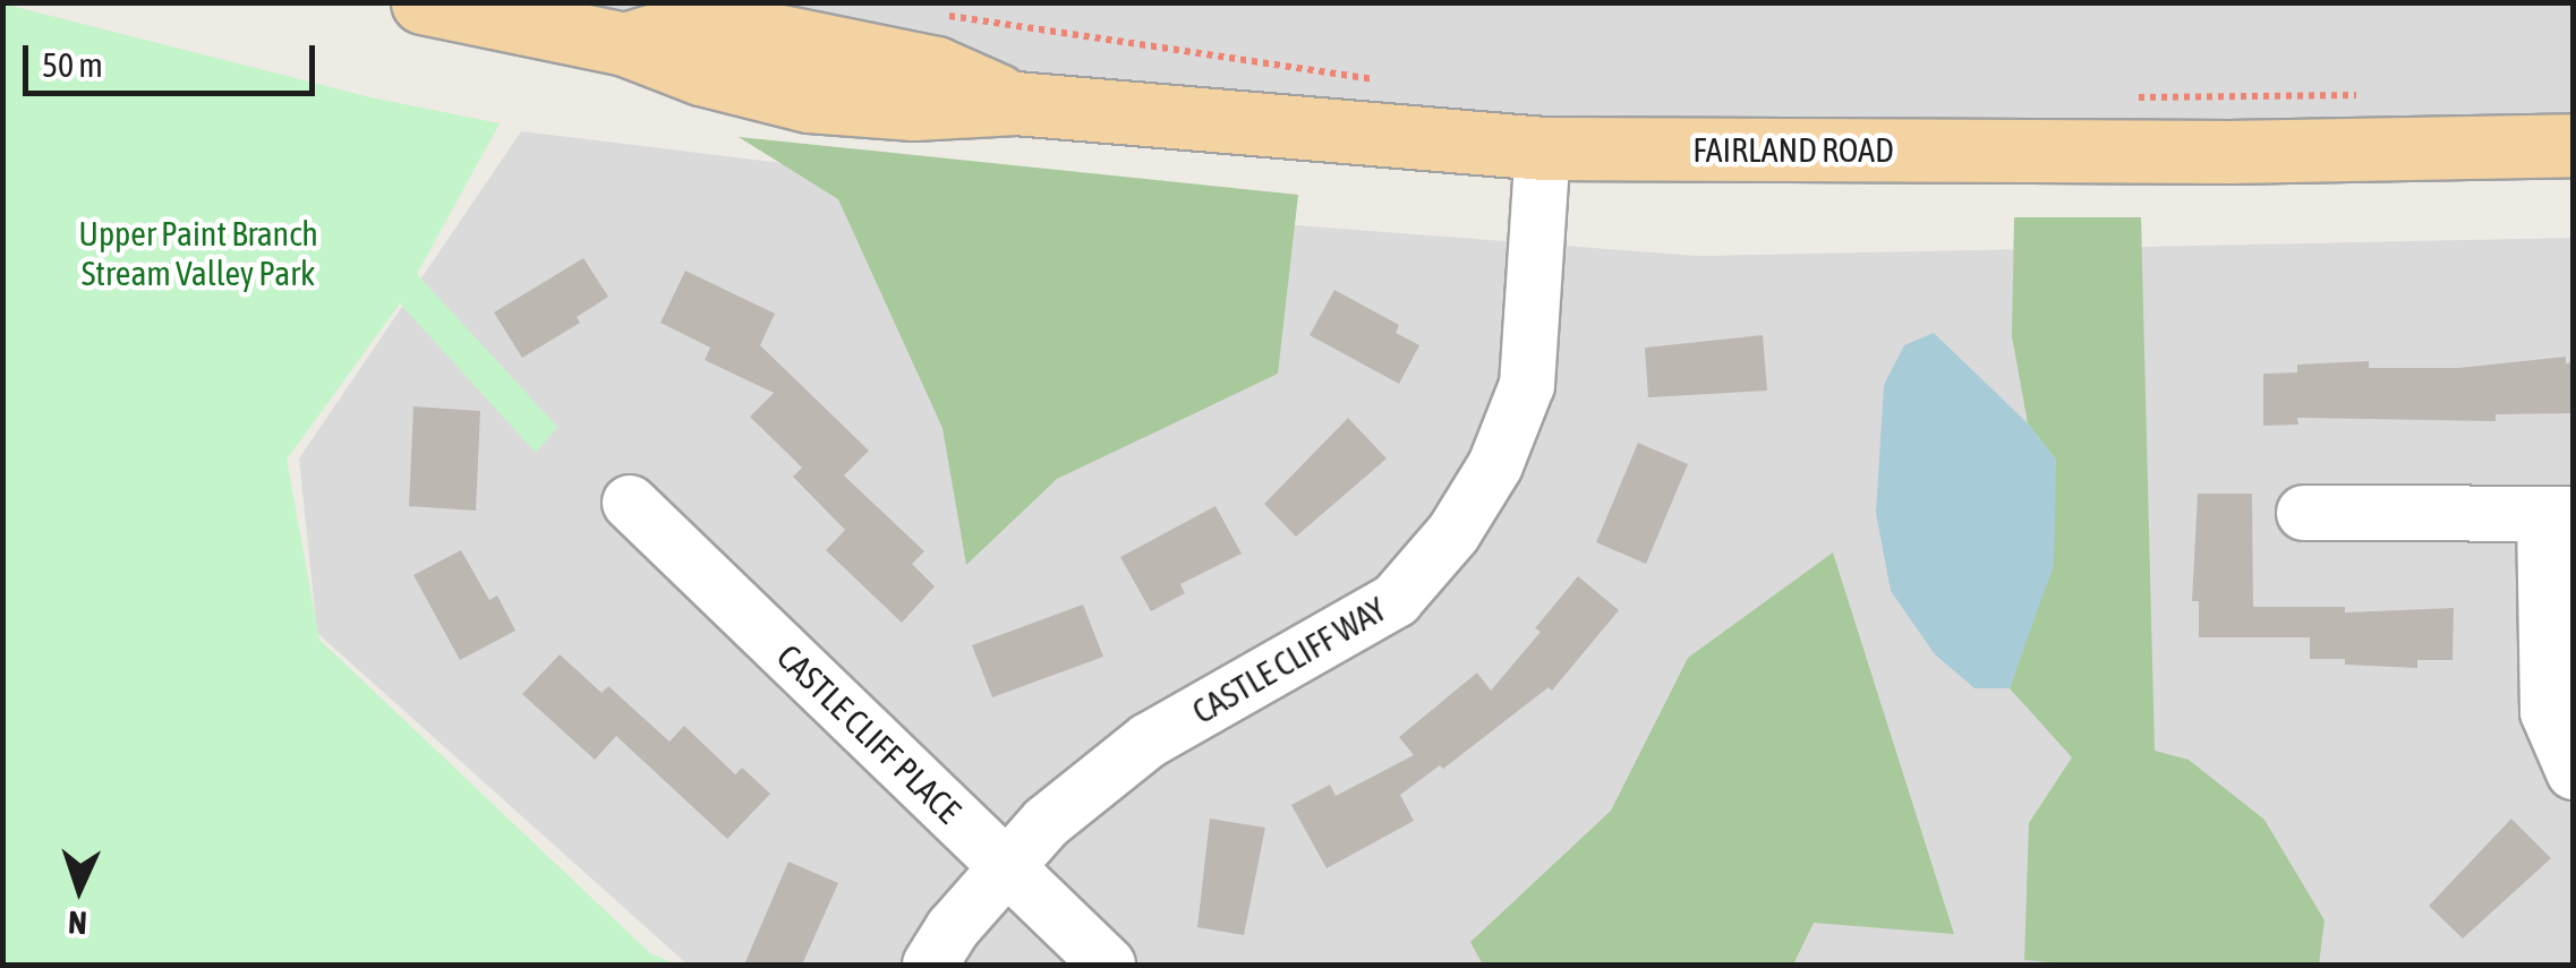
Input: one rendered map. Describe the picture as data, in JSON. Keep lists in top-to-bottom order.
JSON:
{
  "streets": {
    "main road": ["FAIRLAND ROAD"],
    "street": ["CASTLE CLIFF WAY", "CASTLE CLIFF PLACE"]
  },
  "crossings": [
    ["FAIRLAND ROAD", "CASTLE CLIFF WAY"],
    ["CASTLE CLIFF WAY", "CASTLE CLIFF PLACE"]
  ],
  "parks": ["Upper Paint Branch Stream Valley Park"],
  "scale_bar": "50 m",
  "north": "bottom"
}
